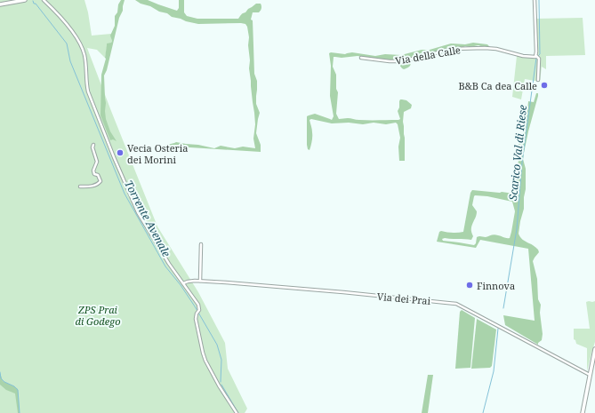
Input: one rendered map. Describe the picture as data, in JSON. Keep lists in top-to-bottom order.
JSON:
{
  "streets": {
    "street": ["Via della Calle", "Via dei Prai"]
  },
  "water": ["Scarico Val di Riese", "Torrente Avenale"],
  "parks": ["ZPS Prai di Godego"],
  "places": ["B&B Ca dea Calle", "Vecia Osteria dei Morini", "Finnova"]
}
